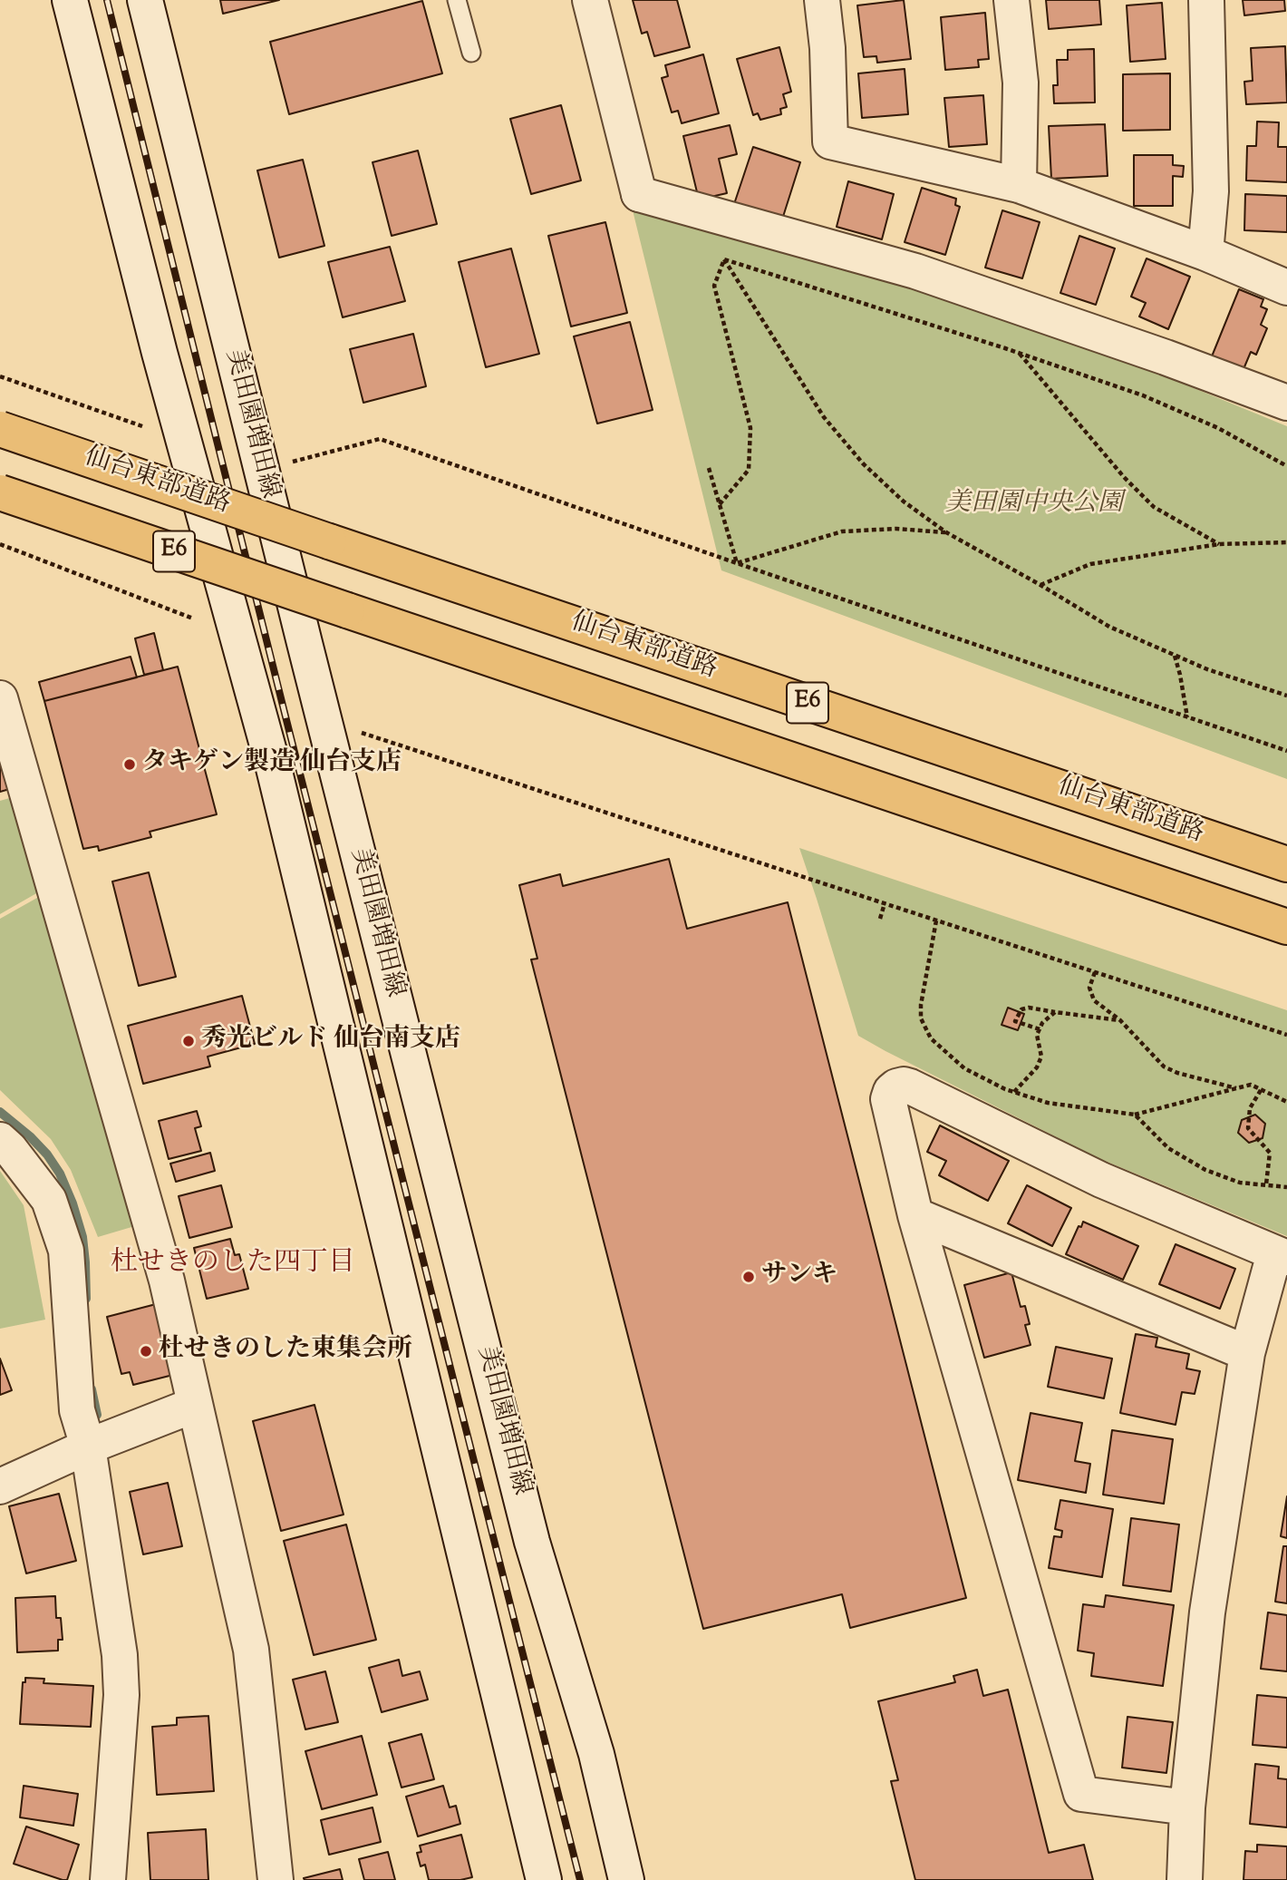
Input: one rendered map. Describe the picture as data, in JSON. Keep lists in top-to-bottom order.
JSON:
{
  "streets": {
    "highway": ["仙台東部道路", "E6"],
    "street": ["美田園増田線"]
  },
  "districts": ["杜せきのした四丁目"],
  "parks": ["美田園中央公園"],
  "places": [
    "タキゲン製造 仙台支店",
    "秀光ビルド 仙台南支店",
    "サンキ",
    "杜せきのした東集会所"
  ]
}
